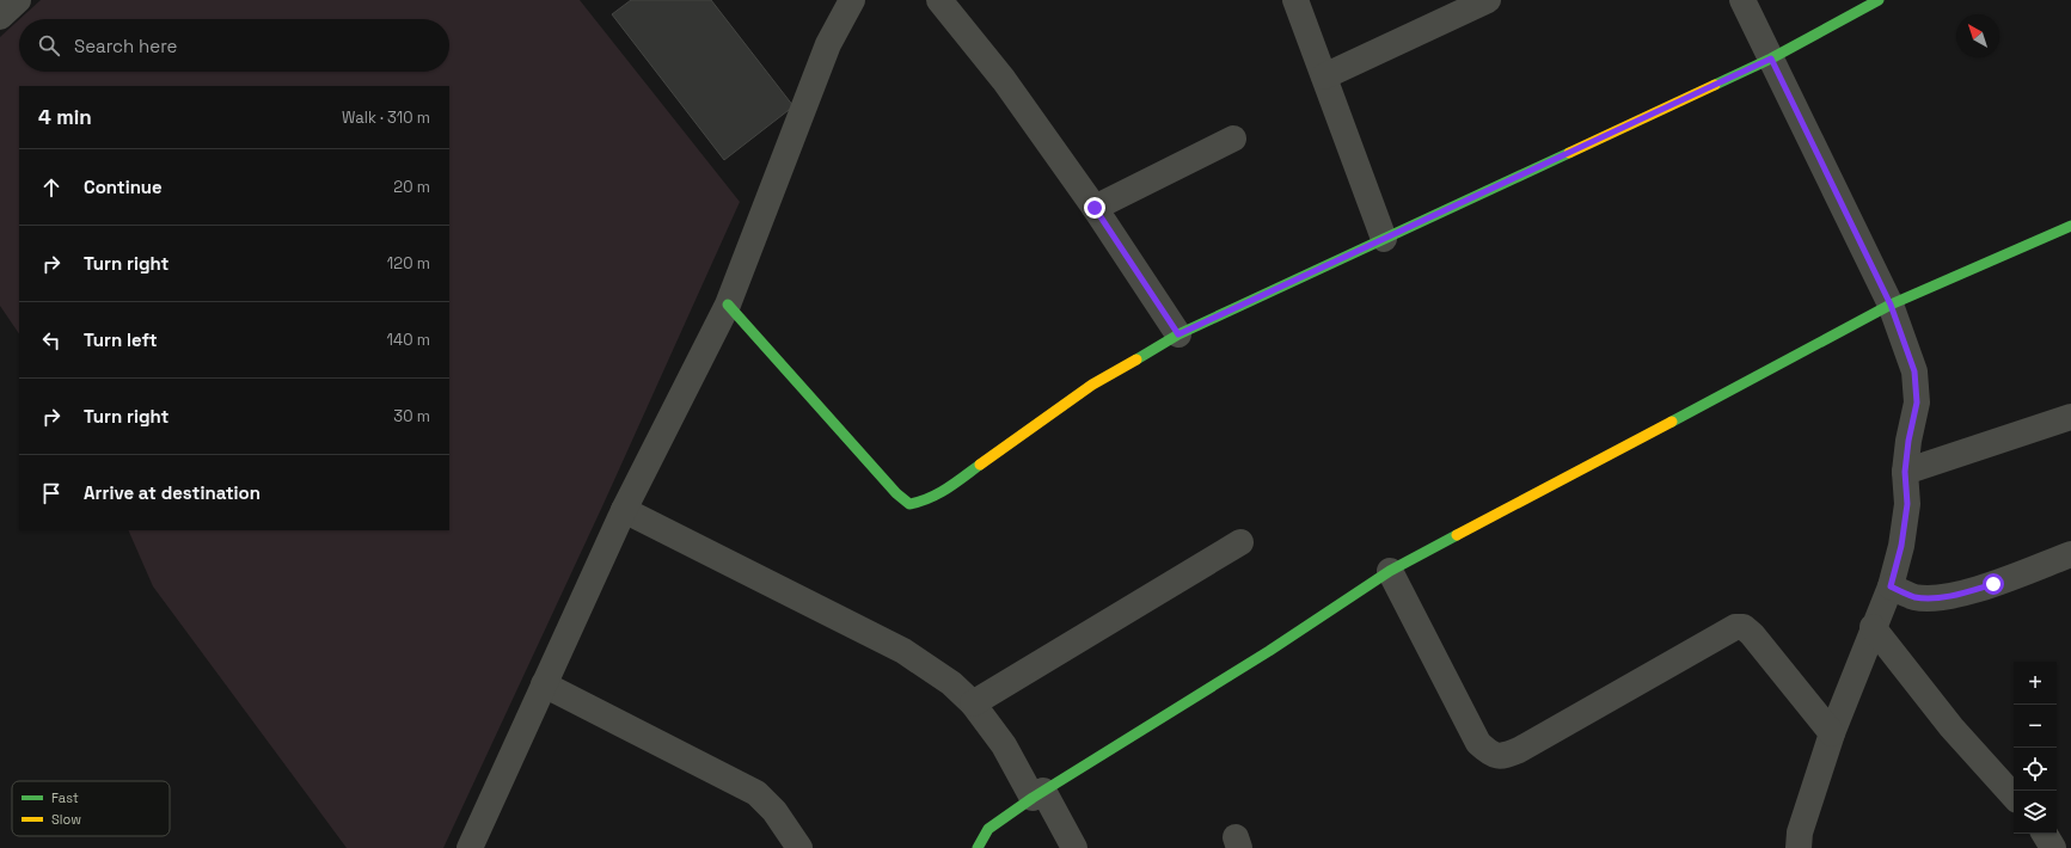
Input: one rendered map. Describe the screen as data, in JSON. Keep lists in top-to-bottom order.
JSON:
{
  "legend": ["Fast", "Slow"],
  "north": "top left",
  "page": {
    "search": "Search here",
    "heading": ["4 min", "Walk · 310 m"],
    "list": [
      ["Continue", "20 m"],
      ["Turn right", "120 m"],
      ["Turn left", "140 m"],
      ["Turn right", "30 m"],
      "Arrive at destination"
    ],
    "map_buttons": ["+", "−"]
  }
}
